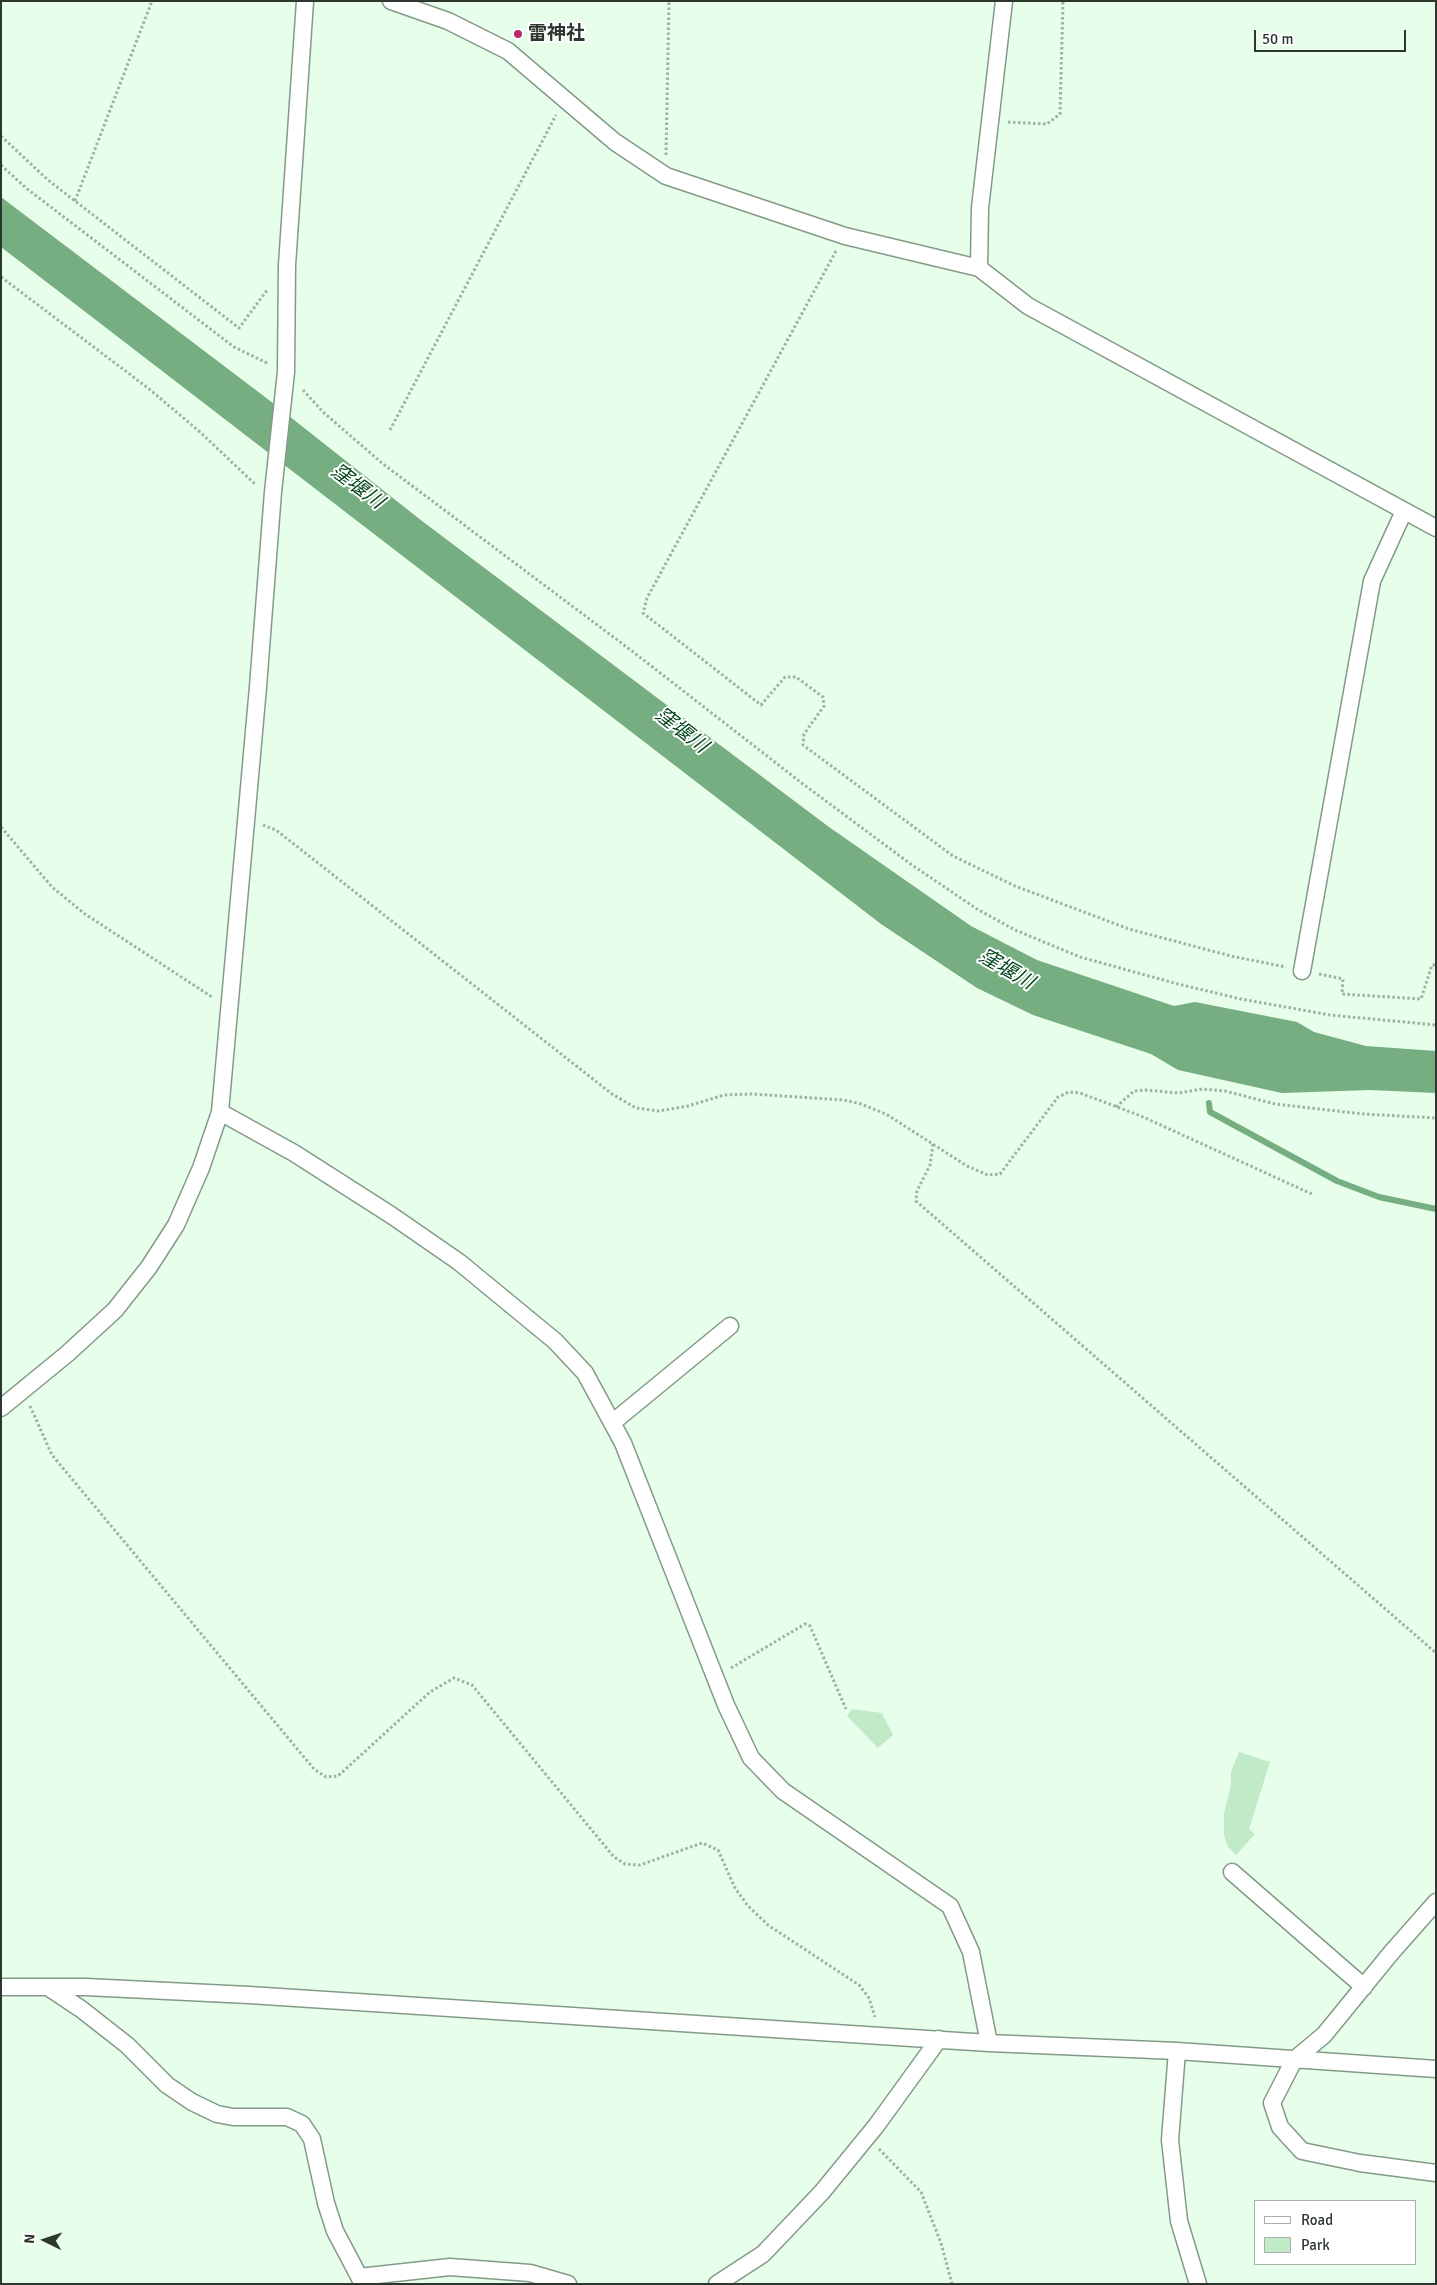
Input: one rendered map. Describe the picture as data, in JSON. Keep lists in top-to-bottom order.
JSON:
{
  "water": ["窪堰川"],
  "places": ["雷神社"],
  "legend": ["Road", "Park"],
  "scale_bar": "50 m",
  "north": "left"
}
